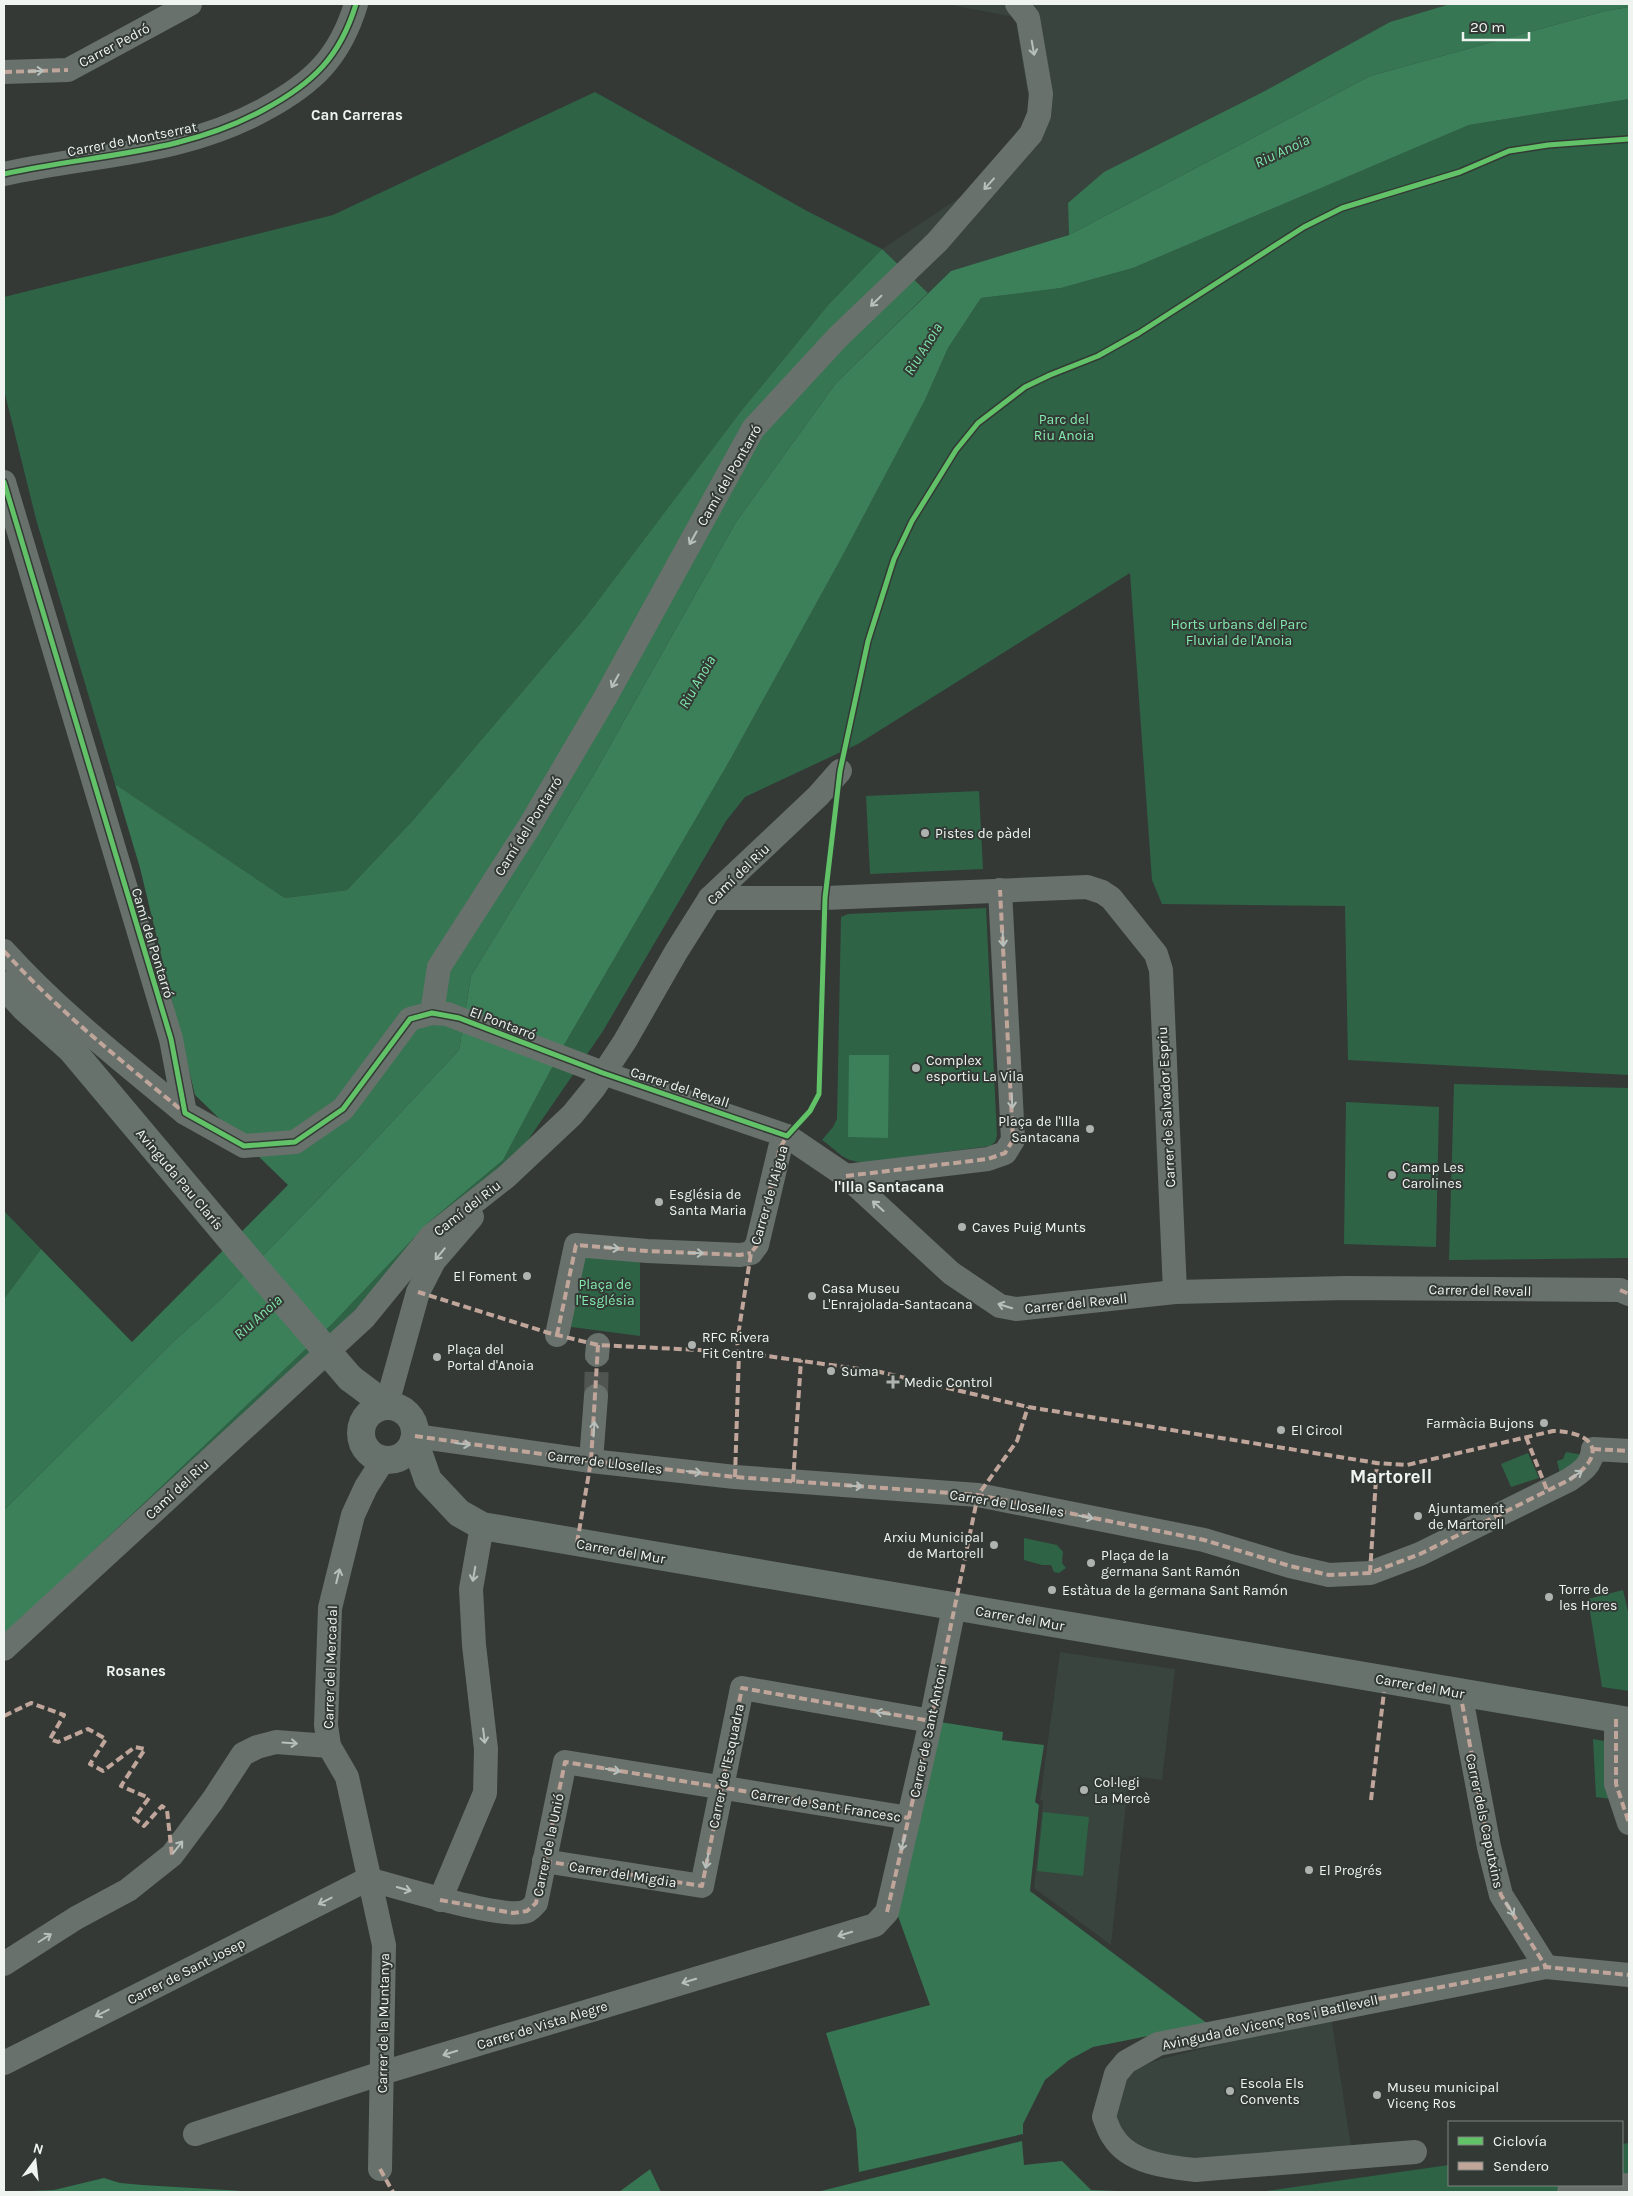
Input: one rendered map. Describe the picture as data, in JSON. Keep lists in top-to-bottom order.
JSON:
{
  "streets": {
    "main road": ["Avinguda Pau Clarís", "Carrer del Mur"],
    "street": [
      "Carrer Pedró",
      "Carrer de Montserrat",
      "Camí del Pontarró",
      "Camí del Riu",
      "El Pontarró",
      "Carrer del Revall",
      "Carrer de Salvador Espriu",
      "Carrer de l'Aigua",
      "Carrer de Lloselles",
      "Carrer del Mercadal",
      "Carrer de Sant Antoni",
      "Carrer de l'Esquadra",
      "Carrer de Sant Francesc",
      "Carrer dels Caputxins",
      "Carrer de la Unió",
      "Carrer del Migdia",
      "Carrer de Sant Josep",
      "Avinguda de Vicenç Ros i Batllevell",
      "Carrer de la Muntanya",
      "Carrer de Vista Alegre"
    ]
  },
  "crossings": [
    ["Camí del Pontarró", "El Pontarró"],
    ["Camí del Riu", "Carrer del Revall"],
    ["Camí del Riu", "Carrer de Salvador Espriu"],
    ["El Pontarró", "Carrer del Revall"],
    ["Carrer del Revall", "Carrer de Salvador Espriu"],
    ["Carrer del Revall", "Carrer de l'Aigua"],
    ["Avinguda Pau Clarís", "Carrer de Lloselles"],
    ["Avinguda Pau Clarís", "Carrer del Mercadal"],
    ["Carrer de Lloselles", "Carrer del Mercadal"],
    ["Carrer del Mur", "Carrer de Sant Antoni"],
    ["Carrer del Mur", "Carrer dels Caputxins"],
    ["Carrer del Mercadal", "Carrer de la Unió"],
    ["Carrer del Mercadal", "Carrer de Sant Josep"],
    ["Carrer del Mercadal", "Carrer de la Muntanya"],
    ["Carrer de Sant Antoni", "Carrer de l'Esquadra"],
    ["Carrer de Sant Antoni", "Carrer de Sant Francesc"],
    ["Carrer de Sant Antoni", "Carrer de Vista Alegre"],
    ["Carrer de l'Esquadra", "Carrer de Sant Francesc"],
    ["Carrer de l'Esquadra", "Carrer del Migdia"],
    ["Carrer de Sant Francesc", "Carrer de la Unió"],
    ["Carrer dels Caputxins", "Avinguda de Vicenç Ros i Batllevell"],
    ["Carrer de la Unió", "Carrer del Migdia"],
    ["Carrer de la Unió", "Carrer de Sant Josep"],
    ["Carrer de la Unió", "Carrer de la Muntanya"],
    ["Carrer de Sant Josep", "Carrer de la Muntanya"],
    ["Carrer de la Muntanya", "Carrer de Vista Alegre"]
  ],
  "one_way": [
    "Carrer Pedró",
    "Camí del Pontarró",
    "Carrer de Lloselles",
    "Carrer de Sant Francesc",
    "Carrer de Vista Alegre"
  ],
  "districts": [
    "Can Carreras",
    "l'Illa Santacana",
    "Martorell",
    "Rosanes"
  ],
  "water": ["Riu Anoia"],
  "parks": ["Parc del Riu Anoia", "Horts urbans del Parc Fluvial de l'Anoia", "Plaça de l'Església"],
  "places": {
    "other": [
      "Pistes de pàdel",
      "Complex esportiu La Vila",
      "Plaça de l'Illa Santacana",
      "Camp Les Carolines",
      "Església de Santa Maria",
      "Caves Puig Munts",
      "El Foment",
      "Casa Museu L'Enrajolada-Santacana",
      "RFC Rivera Fit Centre",
      "Plaça del Portal d'Anoia",
      "Suma",
      "Farmàcia Bujons",
      "El Circol",
      "Ajuntament de Martorell",
      "Arxiu Municipal de Martorell",
      "Plaça de la germana Sant Ramón",
      "Estàtua de la germana Sant Ramón",
      "Torre de les Hores",
      "Col·legi La Mercè",
      "El Progrés",
      "Escola Els Convents",
      "Museu municipal Vicenç Ros"
    ],
    "health": ["Medic Control"]
  },
  "legend": ["Ciclovía", "Sendero"],
  "scale_bar": "20 m",
  "north": "top"
}
